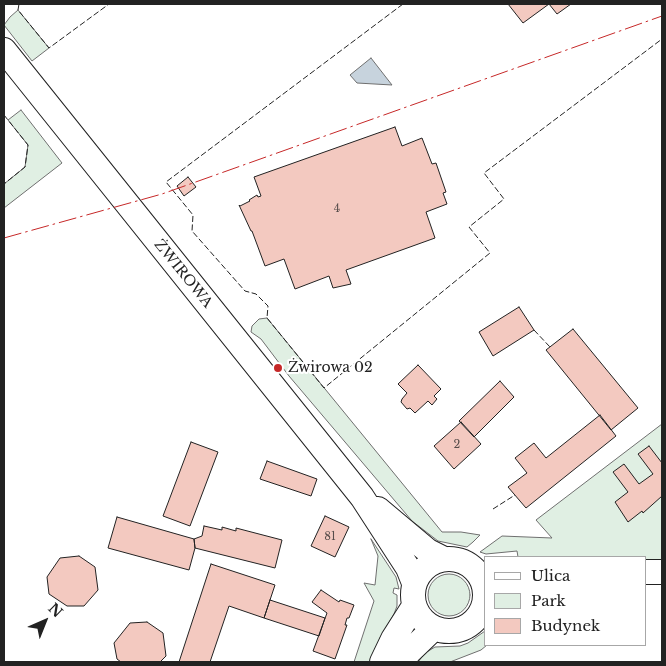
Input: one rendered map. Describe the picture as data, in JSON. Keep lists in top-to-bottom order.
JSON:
{
  "streets": {
    "street": ["ŻWIROWA"]
  },
  "places": ["Żwirowa 02"],
  "house_numbers": ["4", "2", "81"],
  "legend": ["Ulica", "Park", "Budynek"],
  "north": "top right"
}
